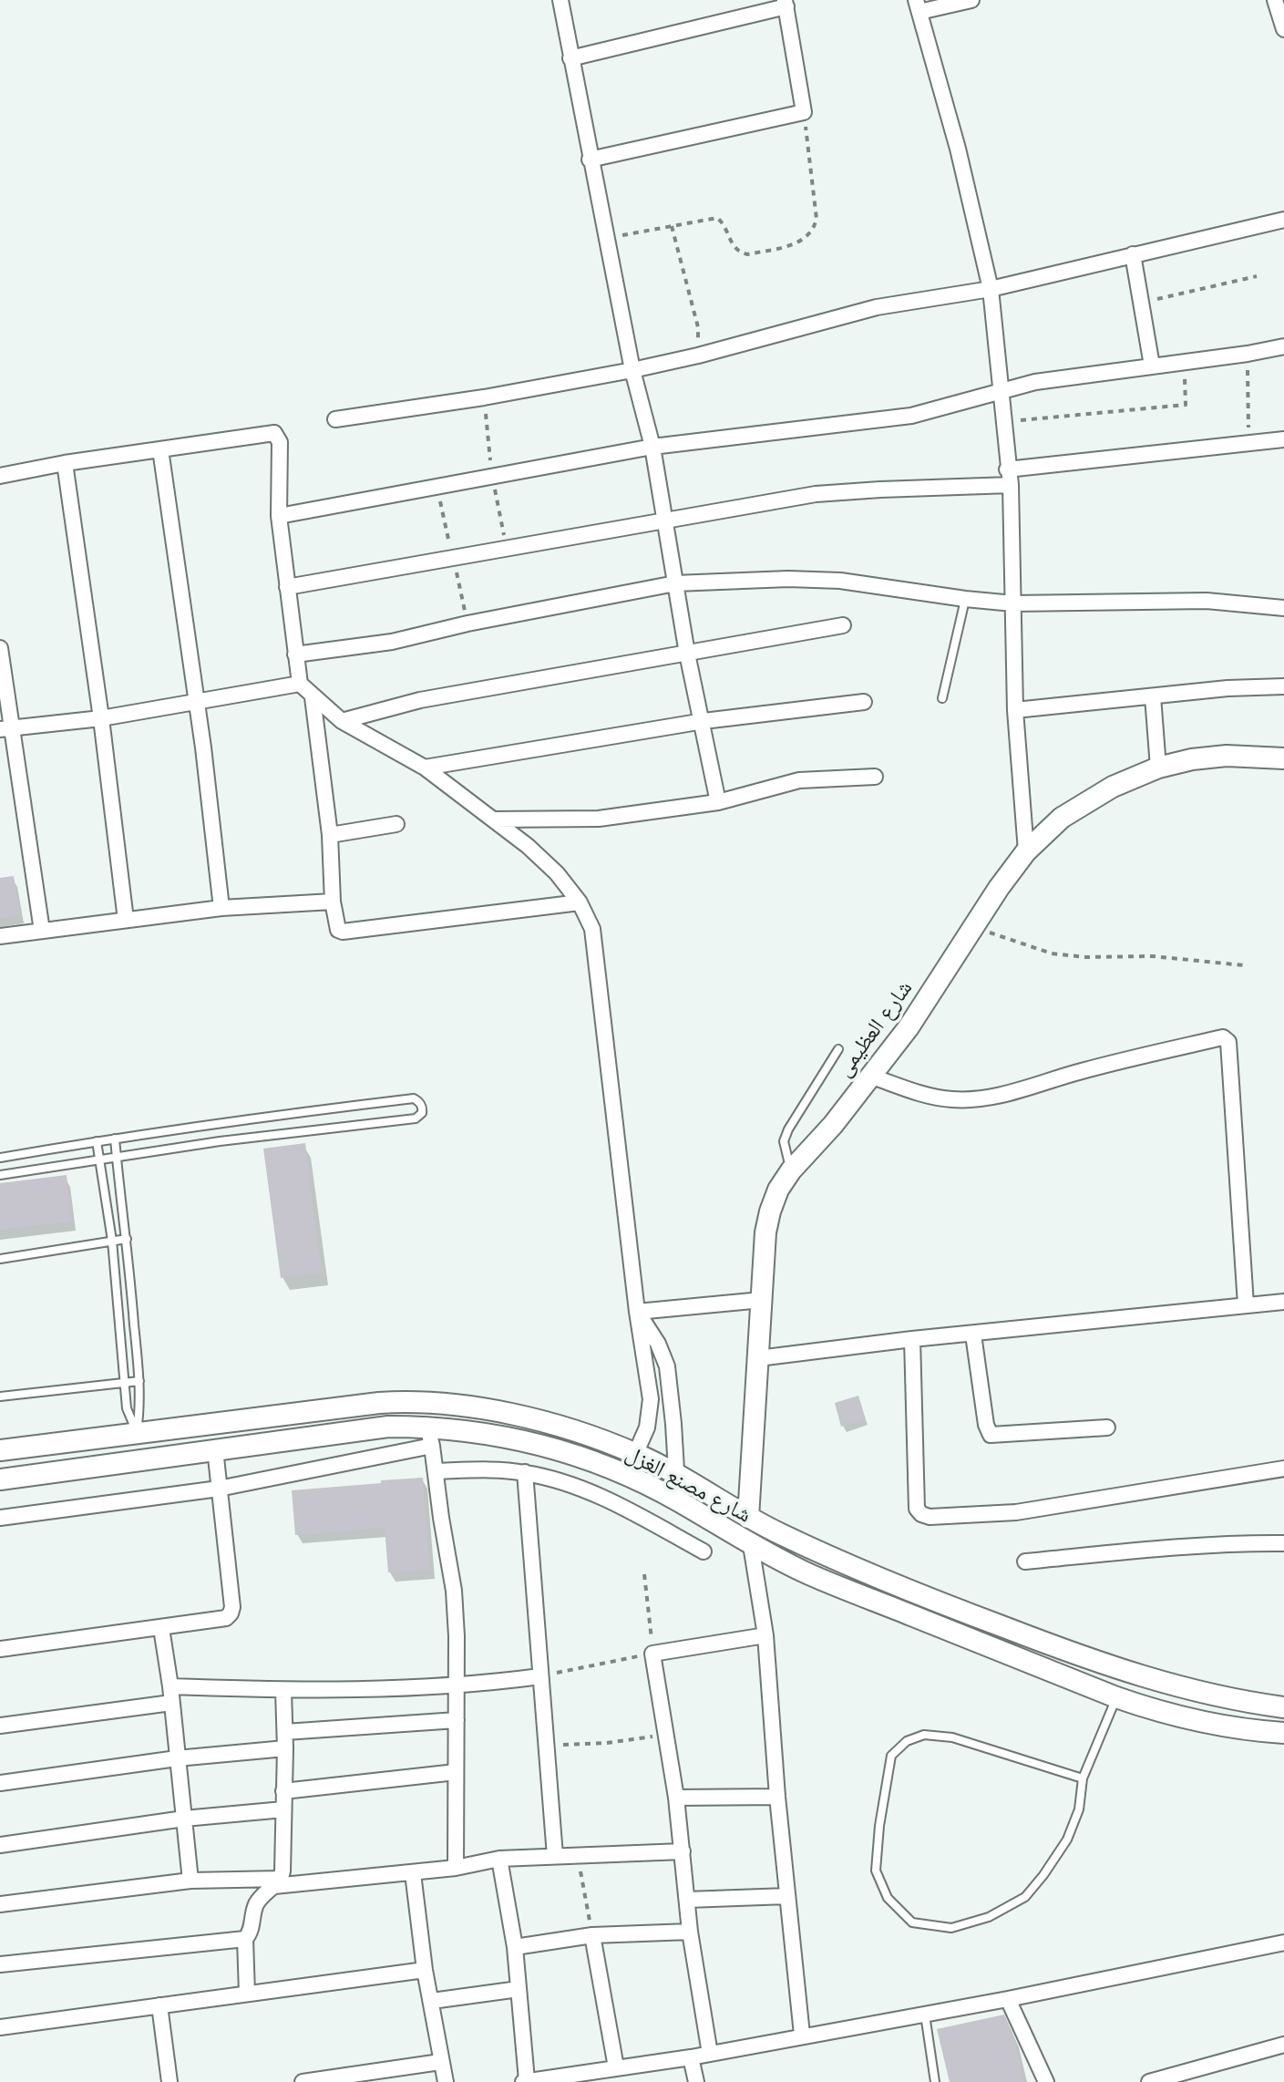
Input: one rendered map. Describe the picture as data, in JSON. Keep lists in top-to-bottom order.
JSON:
{
  "streets": {
    "street": ["شارع العظيمى", "شارع مصنع الغزل"]
  },
  "crossings": [
    ["شارع العظيمى", "شارع مصنع الغزل"]
  ]
}
